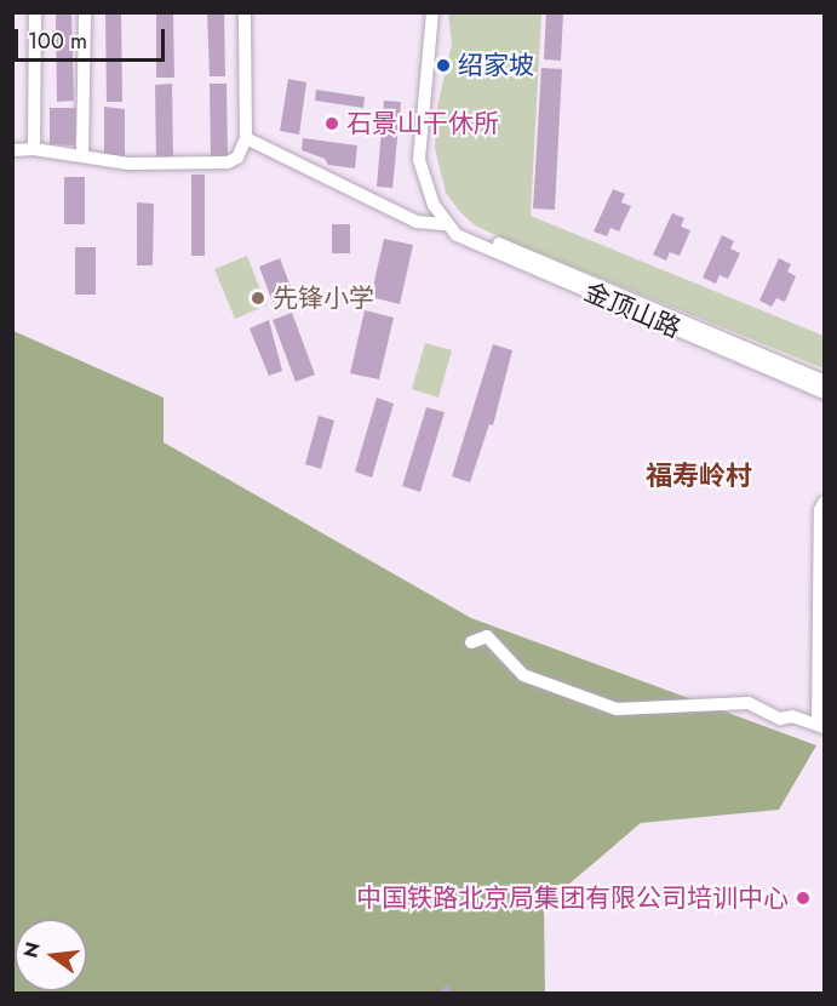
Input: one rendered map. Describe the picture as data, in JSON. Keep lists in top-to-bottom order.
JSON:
{
  "streets": {
    "street": ["金顶山路"]
  },
  "districts": ["福寿岭村"],
  "places": [
    "绍家坡",
    "石景山干休所",
    "先锋小学",
    "中国铁路北京局集团有限公司培训中心"
  ],
  "scale_bar": "100 m",
  "north": "left"
}
